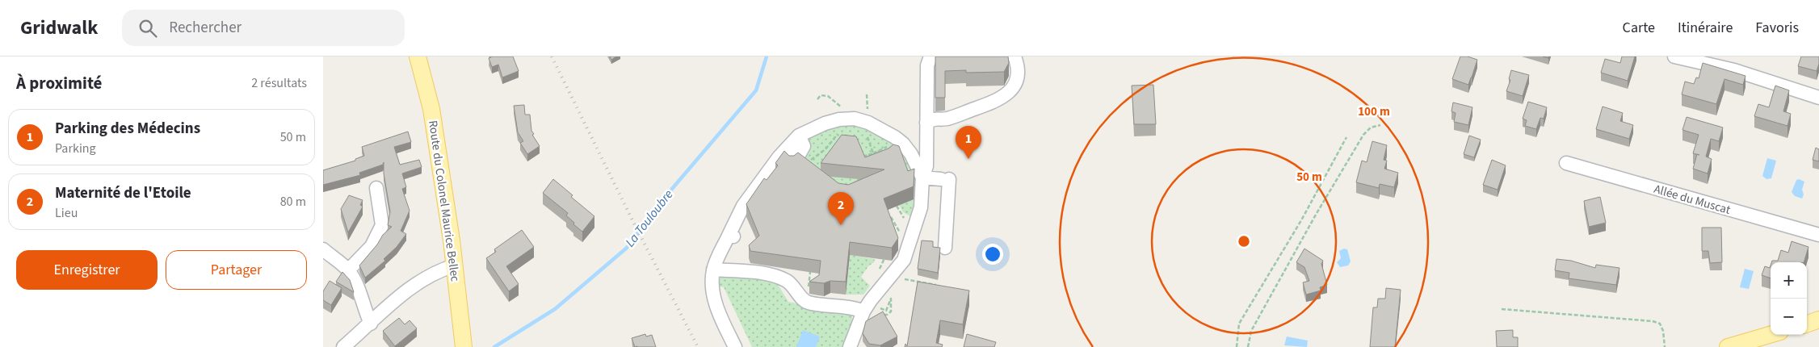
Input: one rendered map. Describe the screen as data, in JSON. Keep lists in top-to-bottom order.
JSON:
{
  "streets": {
    "main road": ["Route du Colonel Maurice Bellec"],
    "street": ["Allée du Muscat"]
  },
  "water": ["La Touloubre"],
  "page": {
    "header": "Gridwalk",
    "search": "Rechercher",
    "nav": ["Carte", "Itinéraire", "Favoris"],
    "heading": ["À proximité", "2 résultats"],
    "list": [
      {
        "mark": "1",
        "name": "Parking des Médecins",
        "note": "Parking",
        "value": "50 m"
      },
      {
        "mark": "2",
        "name": "Maternité de l'Etoile",
        "note": "Lieu",
        "value": "80 m"
      }
    ],
    "pins": ["1", "2"],
    "buttons": ["Enregistrer", "Partager"],
    "map_buttons": ["+", "−"]
  },
  "rings": ["100 m", "50 m"]
}
